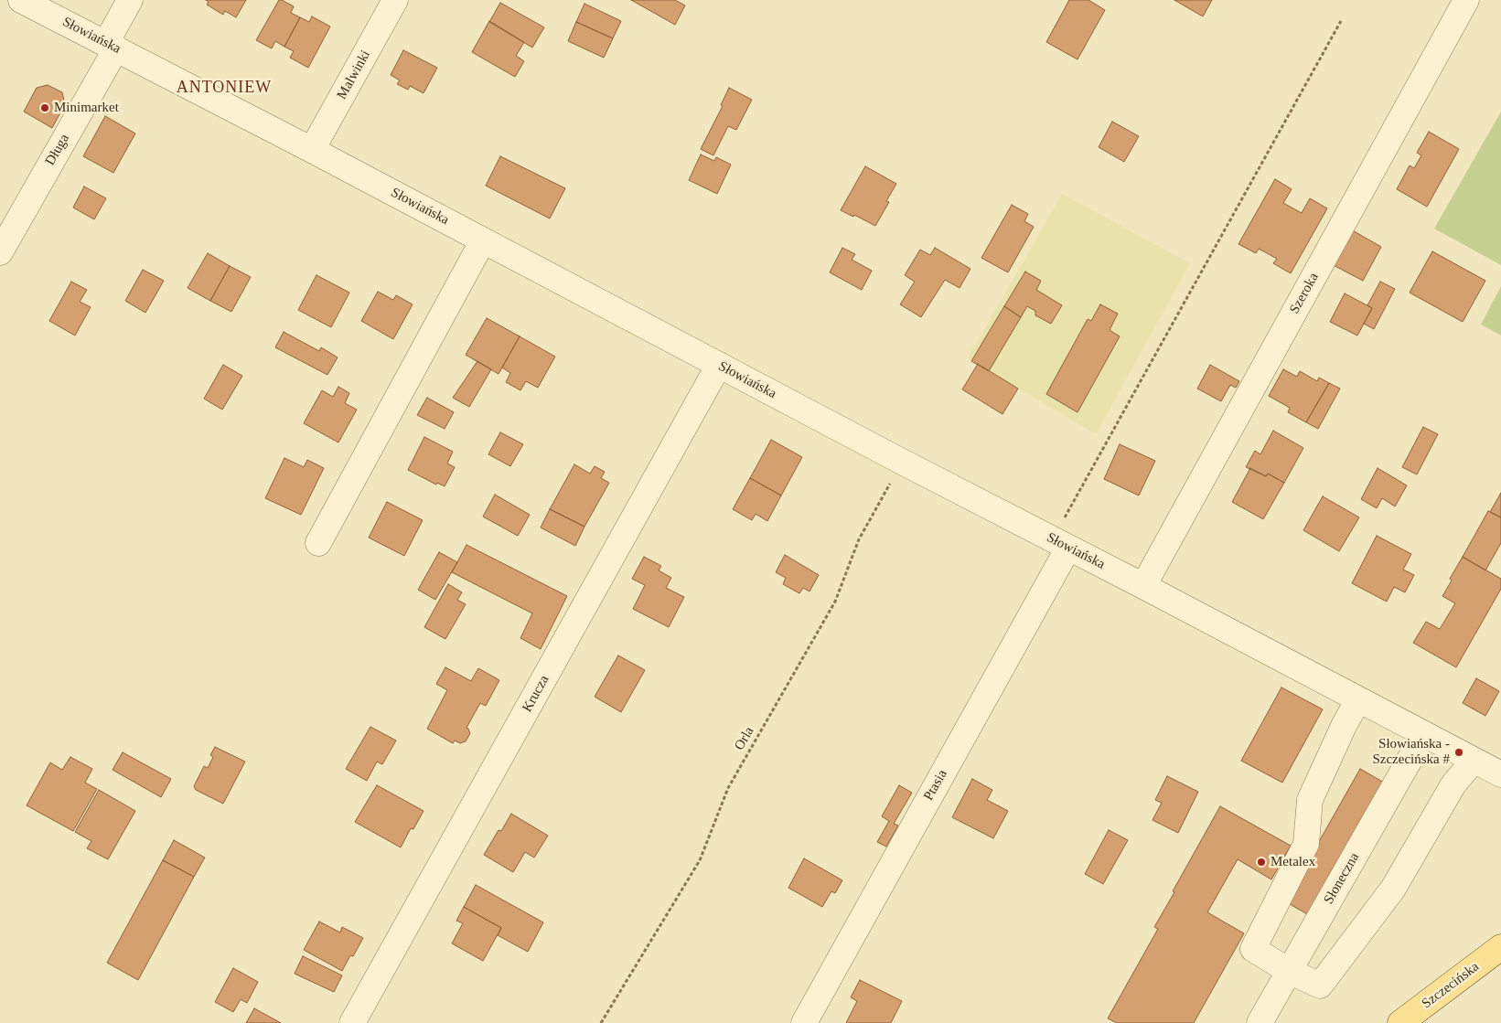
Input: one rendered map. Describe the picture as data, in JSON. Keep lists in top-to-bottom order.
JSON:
{
  "streets": {
    "main road": ["Szczecińska"],
    "street": [
      "Słowiańska",
      "Malwinki",
      "Długa",
      "Szeroka",
      "Krucza",
      "Ptasia",
      "Słoneczna"
    ],
    "path": ["Orla"]
  },
  "crossings": [
    ["Słowiańska", "Malwinki"],
    ["Słowiańska", "Długa"],
    ["Słowiańska", "Szeroka"],
    ["Słowiańska", "Krucza"],
    ["Słowiańska", "Orla"],
    ["Słowiańska", "Ptasia"],
    ["Słowiańska", "Słoneczna"]
  ],
  "districts": ["ANTONIEW"],
  "places": ["Minimarket", "Słowiańska - Szczecińska #", "Metalex"]
}
